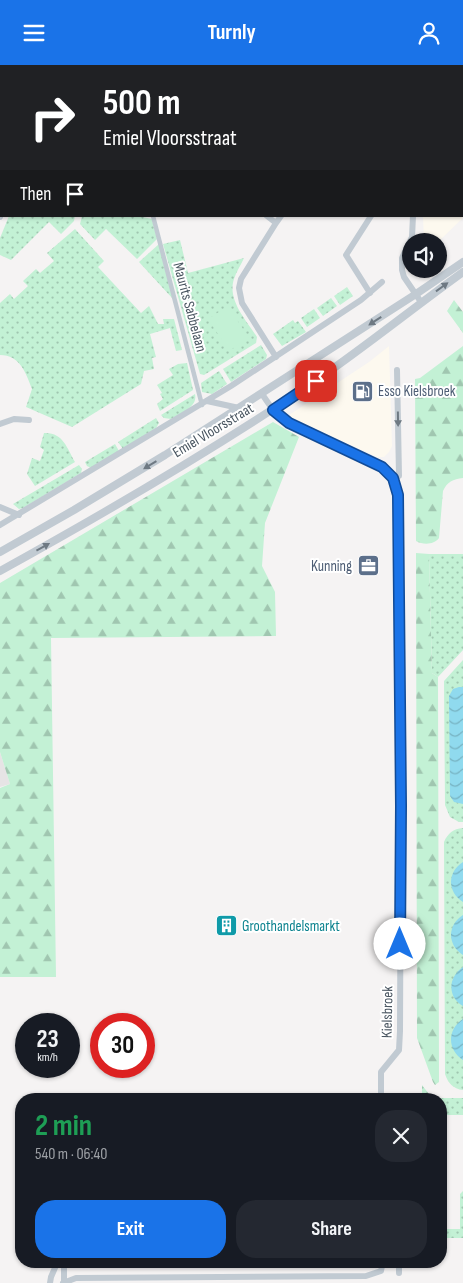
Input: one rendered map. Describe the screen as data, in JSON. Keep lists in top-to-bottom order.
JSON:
{
  "streets": {
    "street": ["Maurits Sabbelaan", "Emiel Vloorsstraat", "Kielsbroek"]
  },
  "crossings": [
    ["Maurits Sabbelaan", "Emiel Vloorsstraat"]
  ],
  "places": {
    "fuel station": ["Esso Kielsbroek"],
    "office": ["Kunning"],
    "building": ["Groothandelsmarkt"]
  },
  "page": {
    "header": "Turnly",
    "turn": ["500 m", "Emiel Vloorsstraat"],
    "then": "Then",
    "speed": "23 km/h",
    "limit": "30",
    "heading": ["2 min", "540 m · 06:40"],
    "buttons": ["Exit", "Share"]
  }
}
